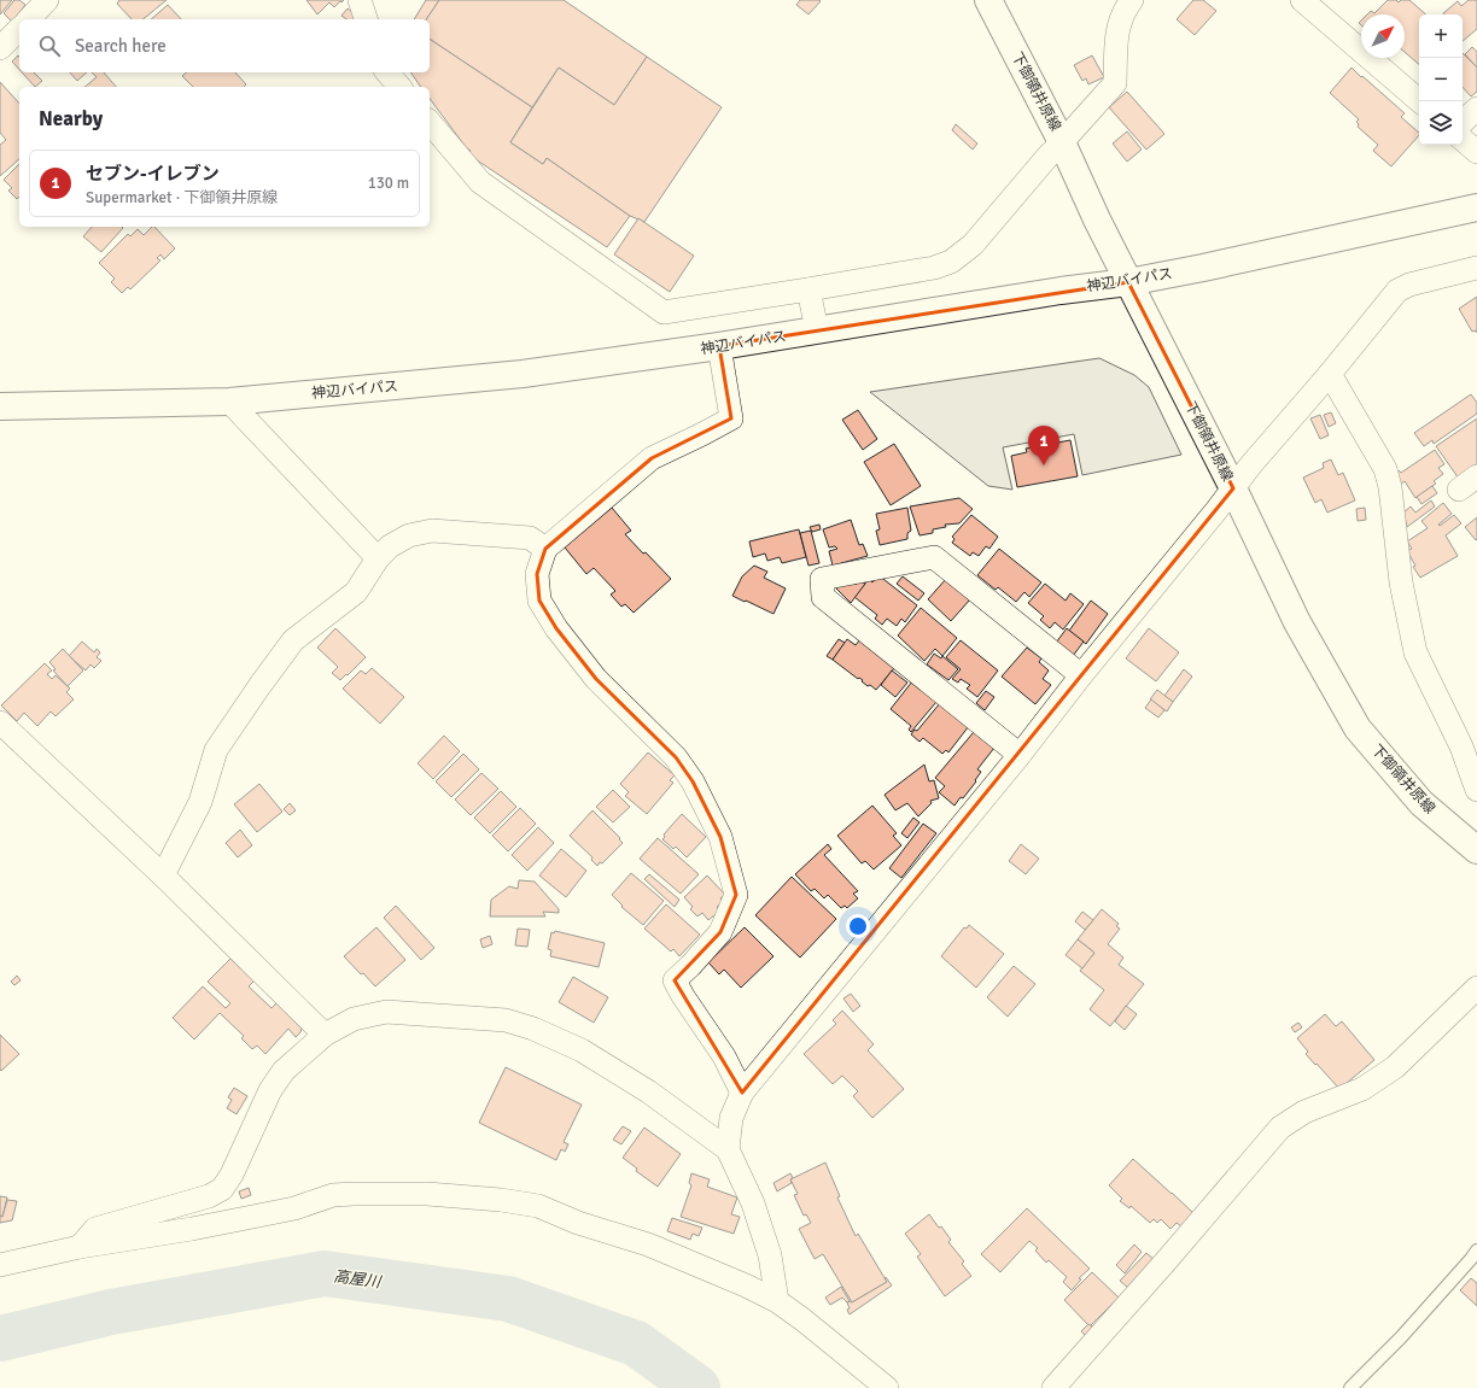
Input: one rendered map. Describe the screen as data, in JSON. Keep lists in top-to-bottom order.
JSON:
{
  "streets": {
    "main road": ["下御領井原線", "神辺バイパス"]
  },
  "crossings": [
    ["下御領井原線", "神辺バイパス"]
  ],
  "water": ["高屋川"],
  "north": "top right",
  "page": {
    "map_buttons": ["+", "−"],
    "search": "Search here",
    "heading": "Nearby",
    "list": [
      {
        "mark": "1",
        "name": "セブン-イレブン",
        "note": "Supermarket · 下御領井原線",
        "value": "130 m"
      }
    ],
    "pins": "1"
  }
}
